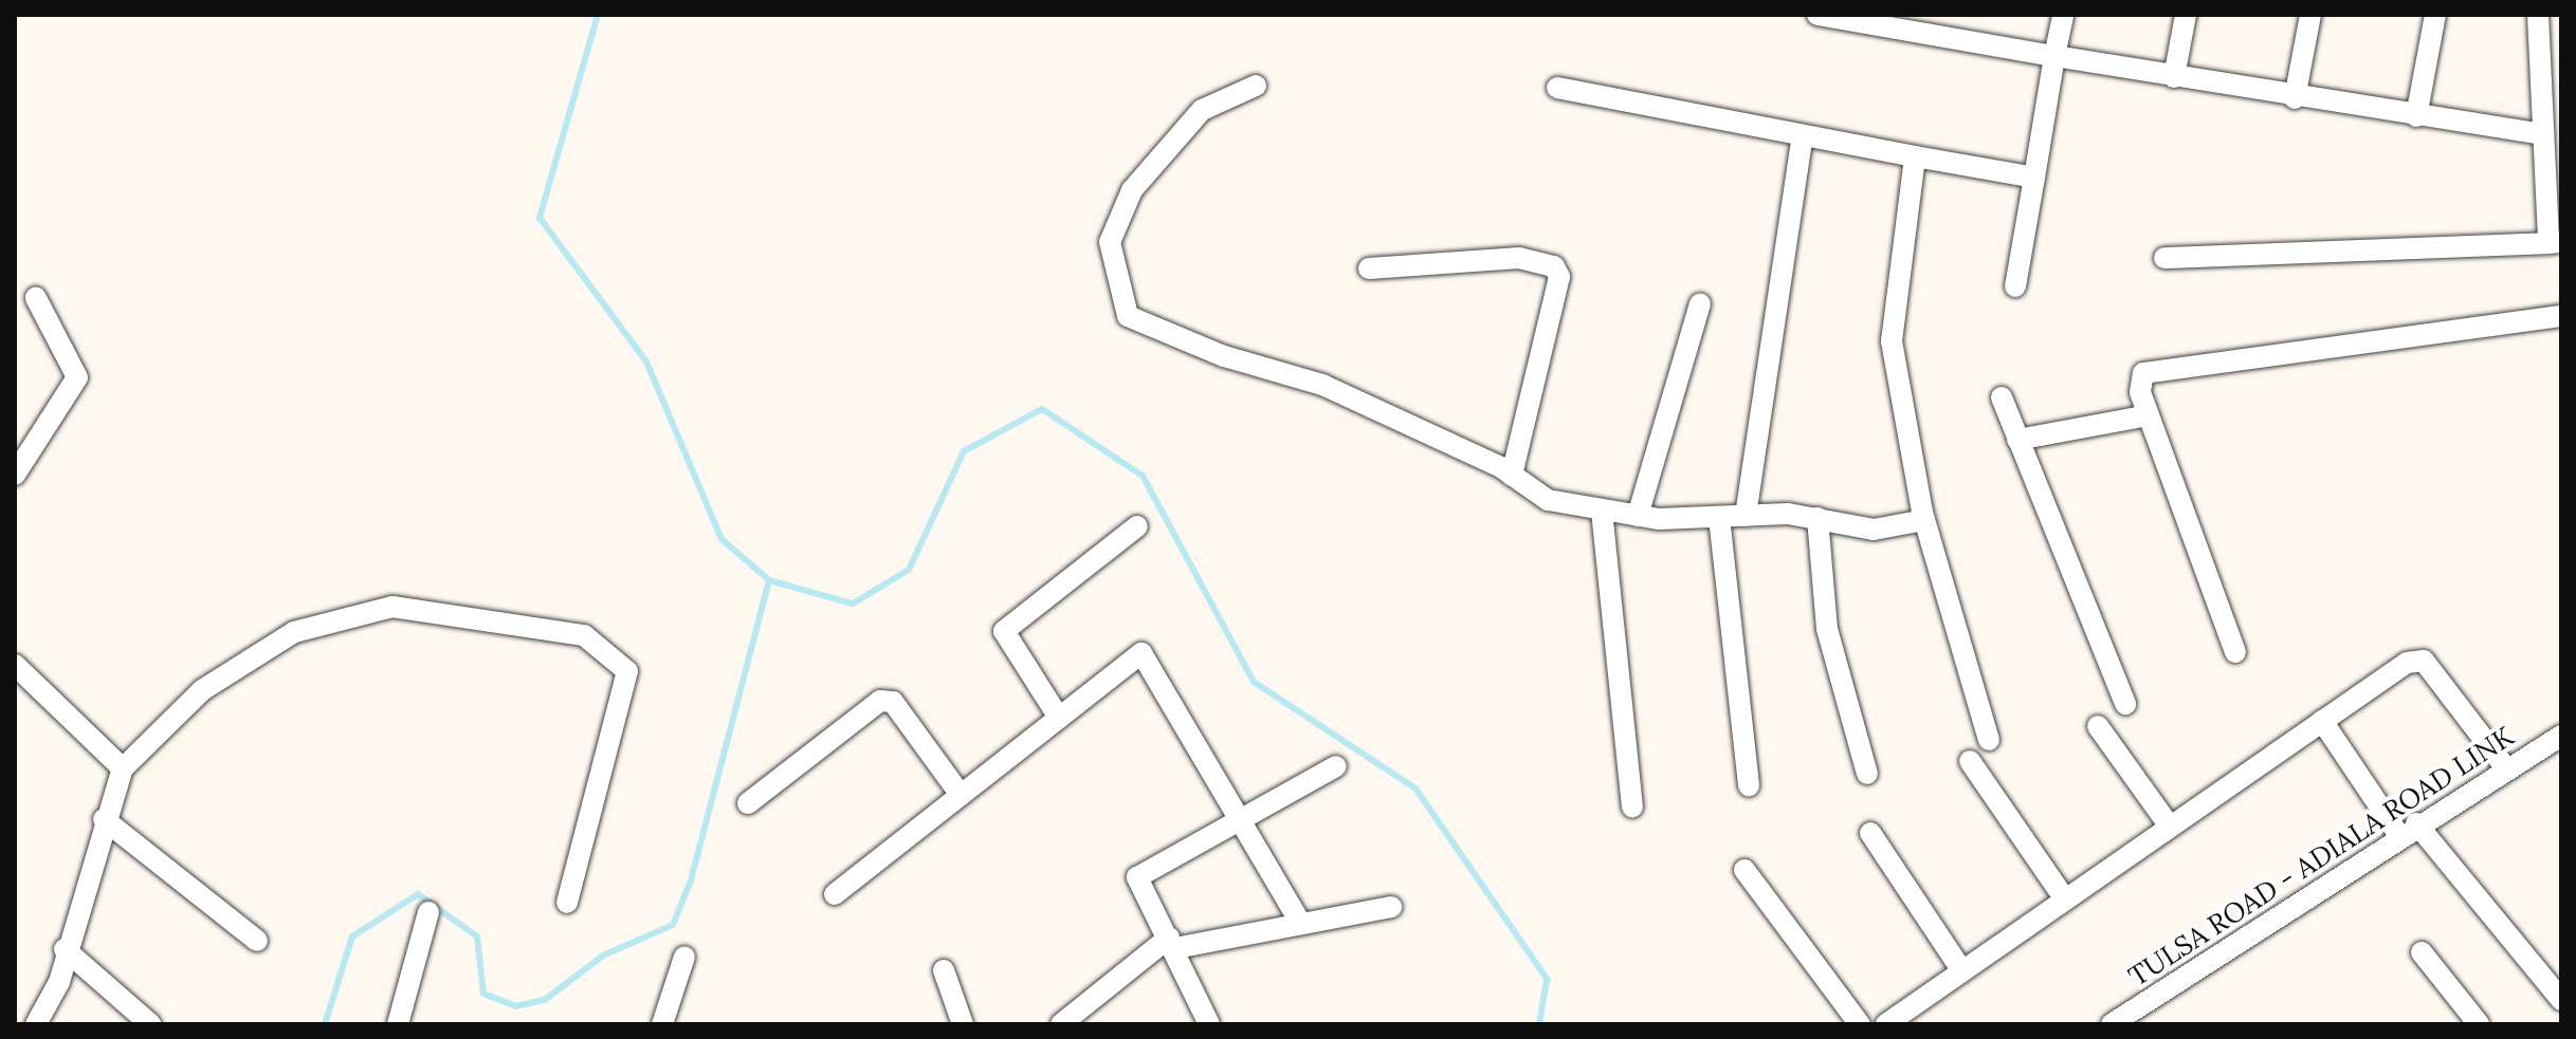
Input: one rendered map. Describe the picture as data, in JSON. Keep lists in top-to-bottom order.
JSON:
{
  "streets": {
    "street": ["TULSA ROAD - ADIALA ROAD LINK"]
  }
}
